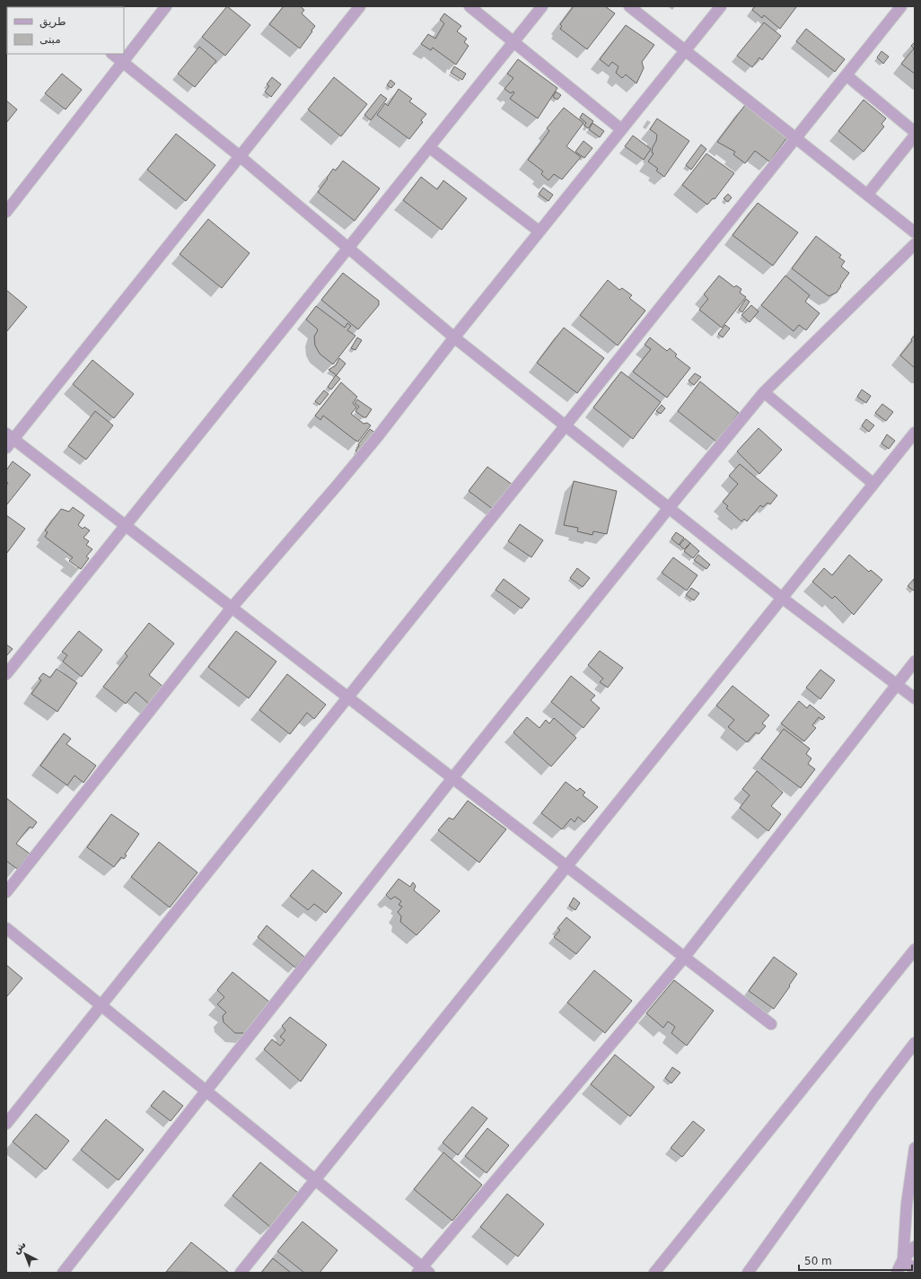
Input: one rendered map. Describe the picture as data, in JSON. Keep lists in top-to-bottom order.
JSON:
{
  "legend": ["طريق", "مبنى"],
  "scale_bar": "50 m",
  "north": "top left"
}
